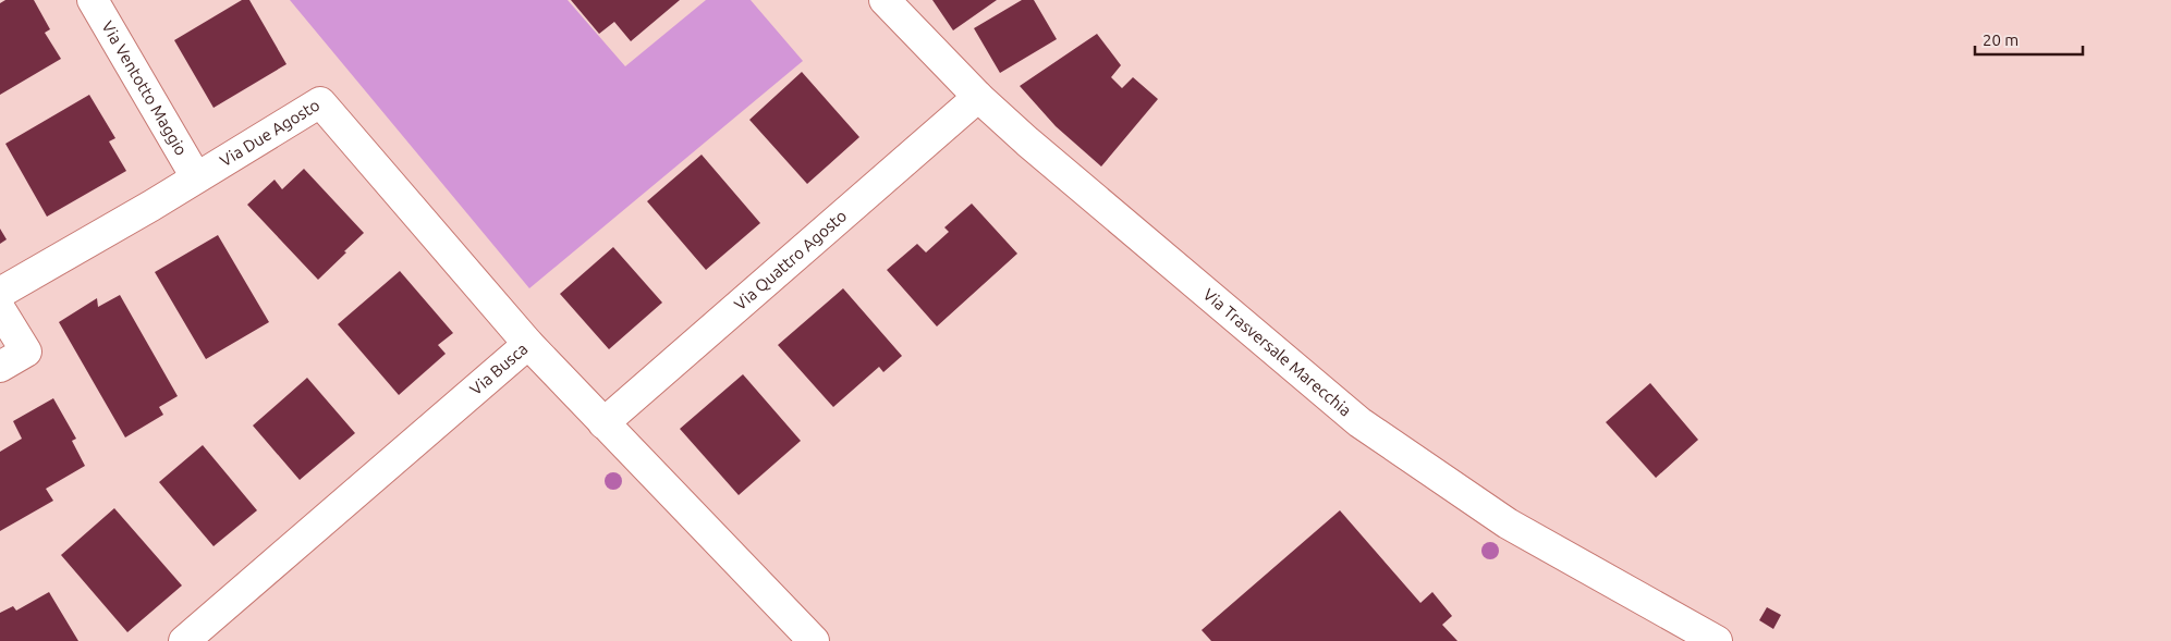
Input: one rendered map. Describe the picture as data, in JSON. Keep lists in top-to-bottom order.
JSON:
{
  "streets": {
    "street": [
      "Via Ventotto Maggio",
      "Via Due Agosto",
      "Via Quattro Agosto",
      "Via Trasversale Marecchia",
      "Via Busca"
    ]
  },
  "crossings": [
    ["Via Ventotto Maggio", "Via Due Agosto"],
    ["Via Due Agosto", "Via Busca"],
    ["Via Quattro Agosto", "Via Trasversale Marecchia"],
    ["Via Quattro Agosto", "Via Busca"]
  ],
  "scale_bar": "20 m"
}
